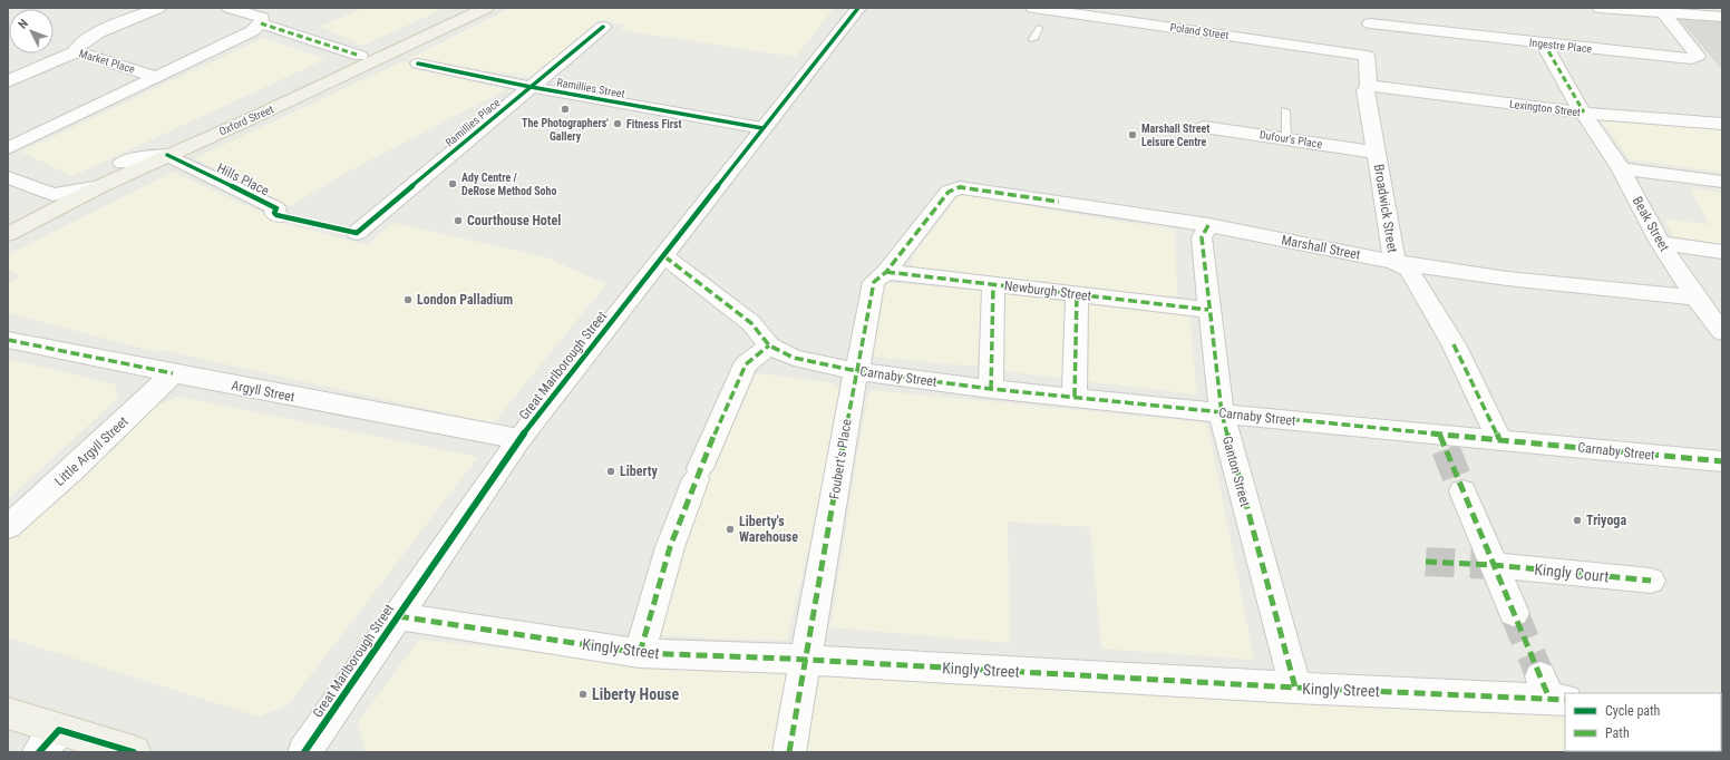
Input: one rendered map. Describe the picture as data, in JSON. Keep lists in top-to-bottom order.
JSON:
{
  "streets": {
    "main road": ["Oxford Street"],
    "street": [
      "Poland Street",
      "Ingestre Place",
      "Market Place",
      "Ramillies Street",
      "Lexington Street",
      "Ramillies Place",
      "Dufour's Place",
      "Hills Place",
      "Broadwick Street",
      "Beak Street",
      "Marshall Street",
      "Newburgh Street",
      "Great Marlborough Street",
      "Carnaby Street",
      "Argyll Street",
      "Little Argyll Street",
      "Foubert's Place",
      "Ganton Street",
      "Kingly Court",
      "Kingly Street"
    ]
  },
  "crossings": [
    ["Poland Street", "Ingestre Place"],
    ["Poland Street", "Broadwick Street"],
    ["Ingestre Place", "Broadwick Street"],
    ["Ingestre Place", "Beak Street"],
    ["Ramillies Street", "Ramillies Place"],
    ["Ramillies Street", "Great Marlborough Street"],
    ["Lexington Street", "Broadwick Street"],
    ["Lexington Street", "Beak Street"],
    ["Oxford Street", "Hills Place"],
    ["Dufour's Place", "Broadwick Street"],
    ["Broadwick Street", "Marshall Street"],
    ["Broadwick Street", "Carnaby Street"],
    ["Beak Street", "Marshall Street"],
    ["Marshall Street", "Foubert's Place"],
    ["Marshall Street", "Ganton Street"],
    ["Newburgh Street", "Foubert's Place"],
    ["Newburgh Street", "Ganton Street"],
    ["Great Marlborough Street", "Argyll Street"],
    ["Great Marlborough Street", "Kingly Street"],
    ["Carnaby Street", "Foubert's Place"],
    ["Carnaby Street", "Ganton Street"],
    ["Argyll Street", "Little Argyll Street"],
    ["Foubert's Place", "Kingly Street"],
    ["Ganton Street", "Kingly Street"]
  ],
  "places": [
    "The Photographers' Gallery",
    "Fitness First",
    "Marshall Street Leisure Centre",
    "Ady Centre / DeRose Method Soho",
    "Courthouse Hotel",
    "London Palladium",
    "Liberty",
    "Triyoga",
    "Liberty's Warehouse",
    "Liberty House"
  ],
  "legend": ["Cycle path", "Path"],
  "north": "top left"
}
